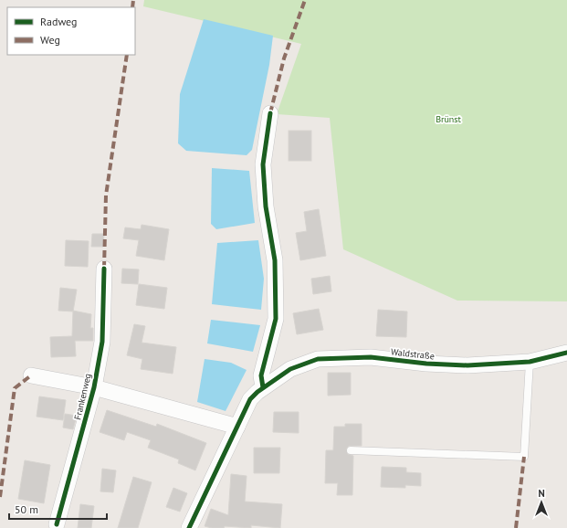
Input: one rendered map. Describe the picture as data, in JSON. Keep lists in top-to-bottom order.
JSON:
{
  "streets": {
    "street": ["Waldstraße", "Frankenweg"]
  },
  "crossings": [
    ["Waldstraße", "Frankenweg"]
  ],
  "parks": ["Brünst"],
  "legend": ["Radweg", "Weg"],
  "scale_bar": "50 m",
  "north": "top"
}
